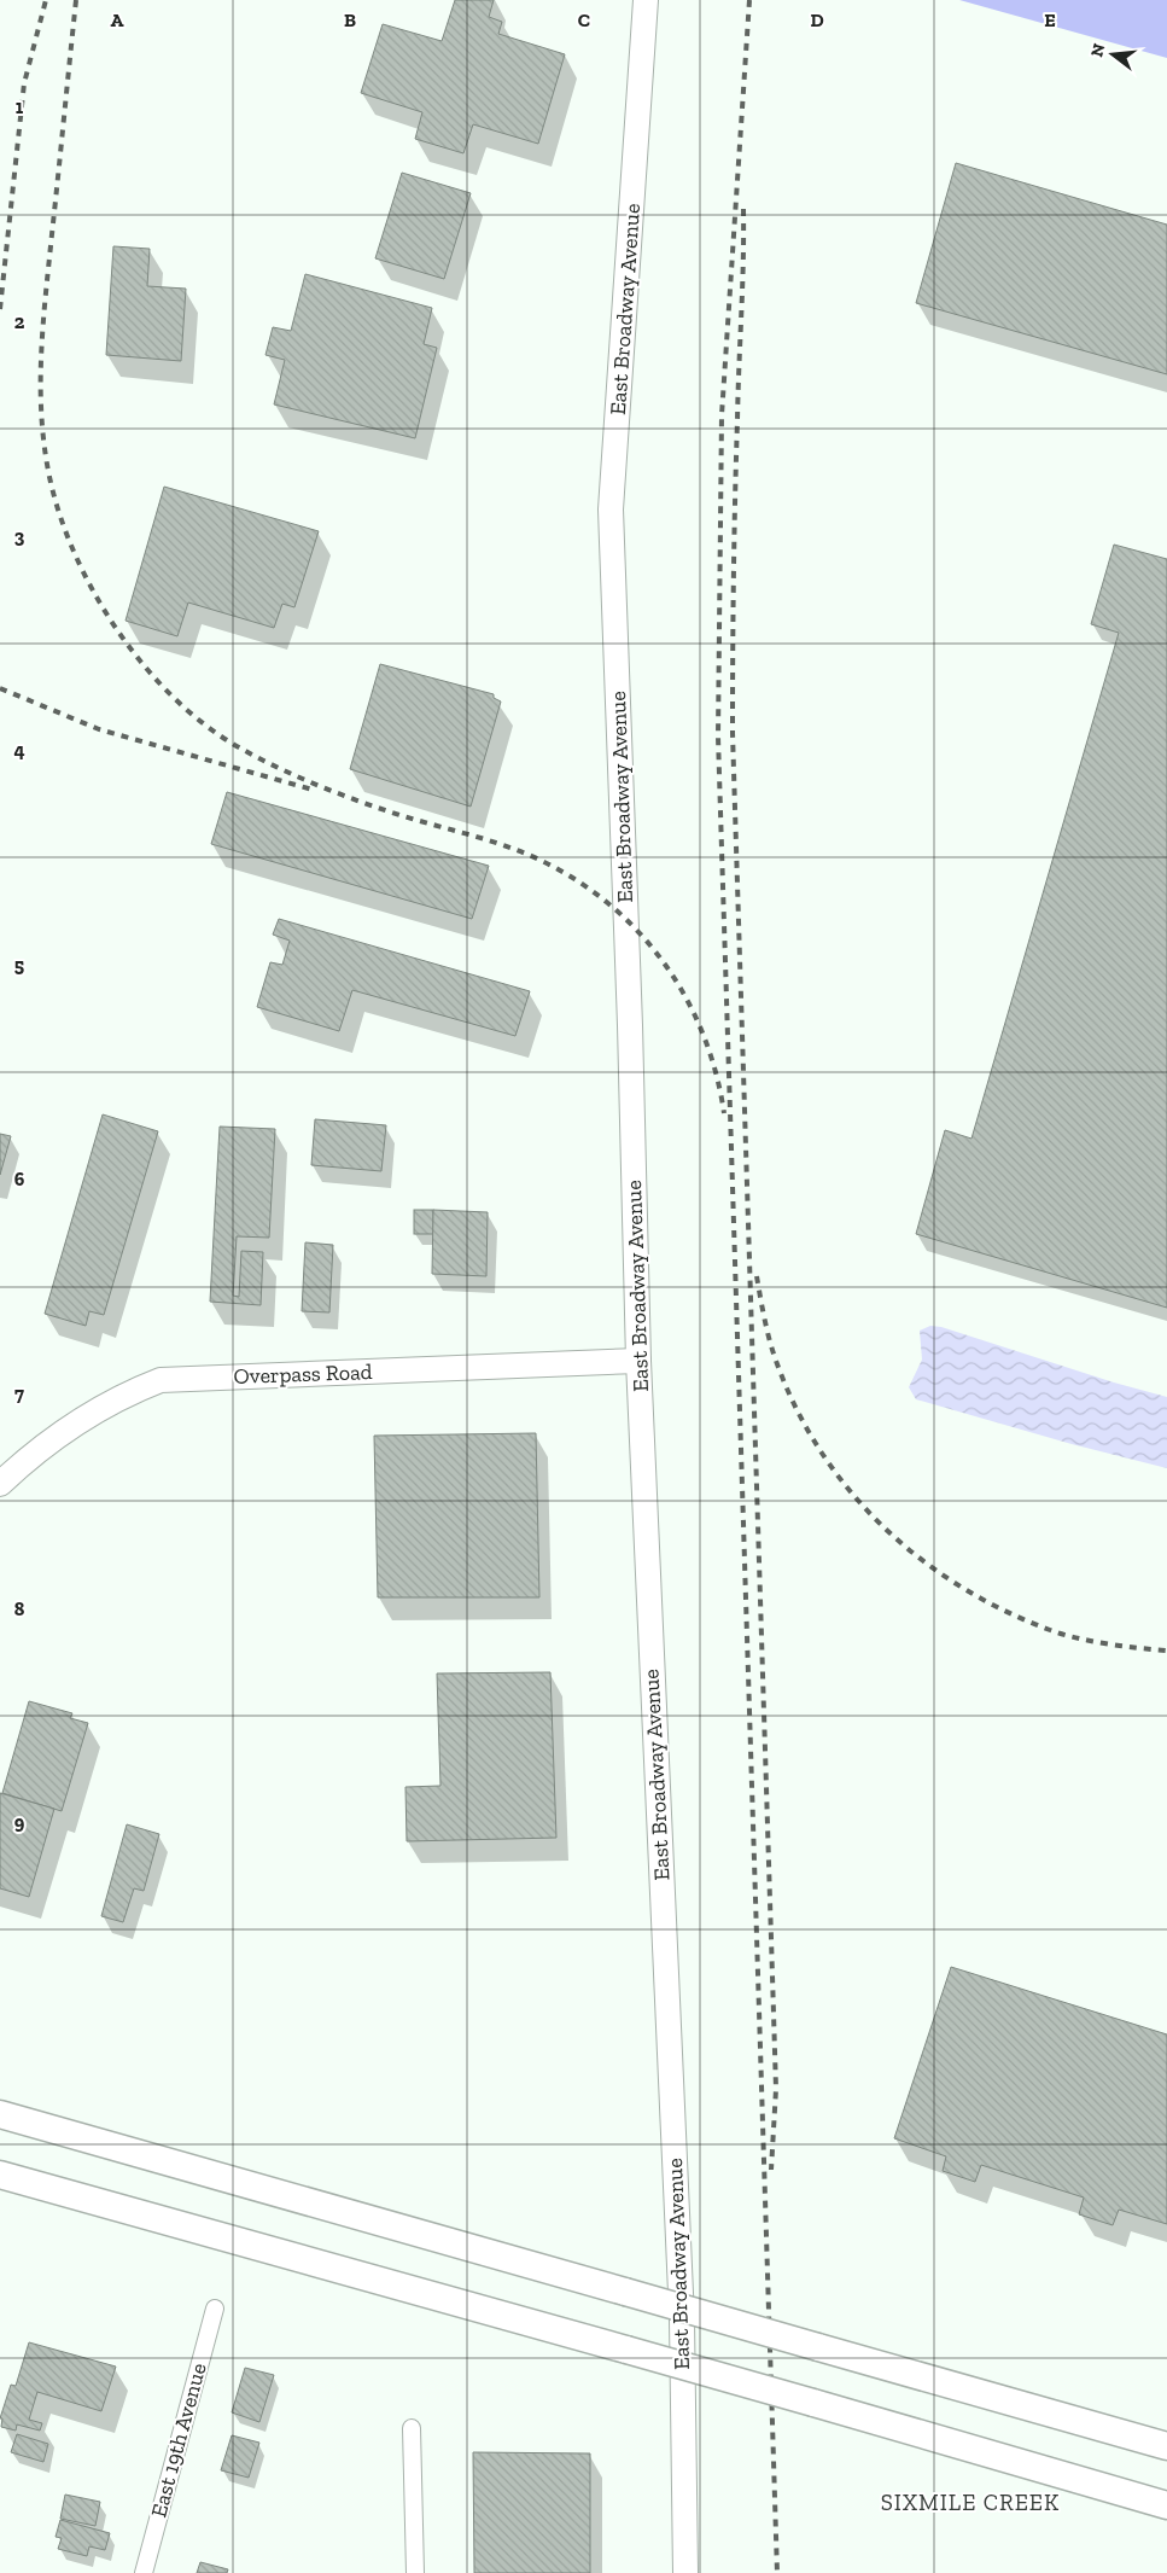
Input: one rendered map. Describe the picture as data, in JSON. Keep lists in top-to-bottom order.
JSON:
{
  "streets": {
    "main road": ["East Broadway Avenue", "Overpass Road"],
    "street": ["East 19th Avenue"]
  },
  "crossings": [
    ["East Broadway Avenue", "Overpass Road"]
  ],
  "districts": ["SIXMILE CREEK"],
  "north": "left",
  "grid": {
    "columns": [
      "A",
      "B",
      "C",
      "D",
      "E"
    ],
    "rows": [
      "1",
      "2",
      "3",
      "4",
      "5",
      "6",
      "7",
      "8",
      "9"
    ]
  }
}
